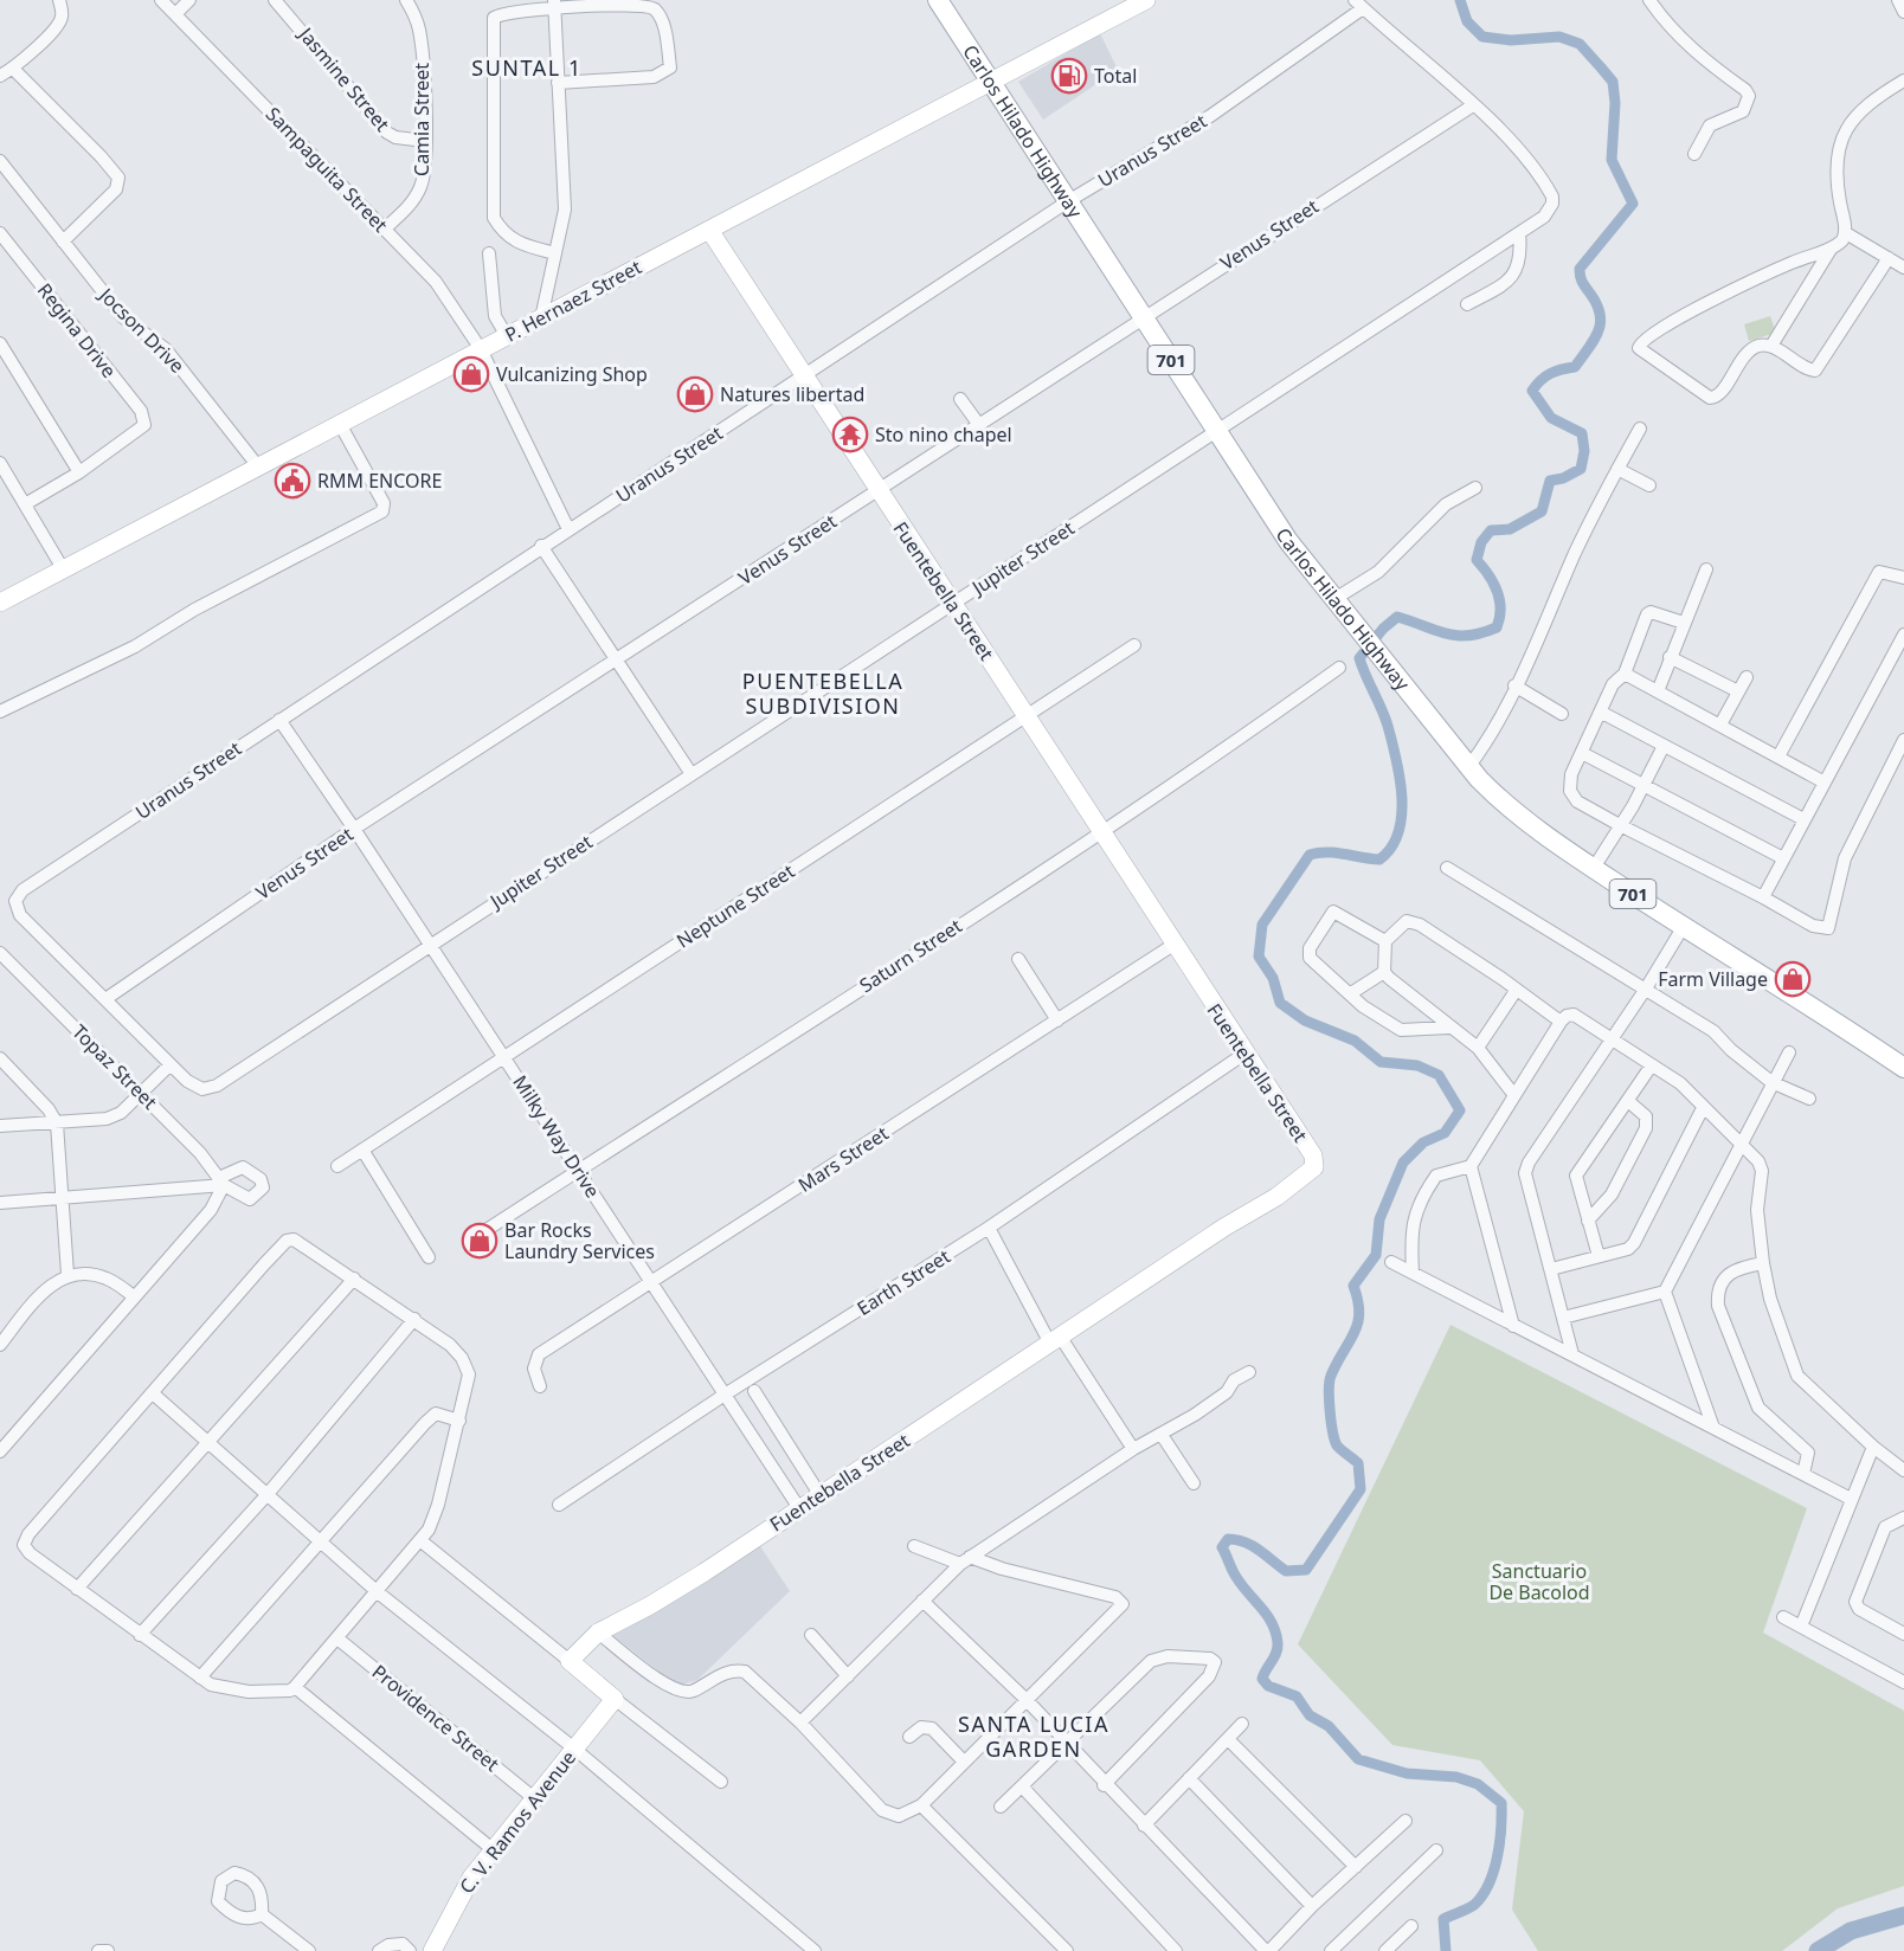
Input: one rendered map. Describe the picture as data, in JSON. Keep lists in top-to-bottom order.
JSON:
{
  "streets": {
    "main road": ["Carlos Hilado Highway", "701"],
    "street": [
      "Jasmine Street",
      "Camia Street",
      "Uranus Street",
      "Sampaguita Street",
      "Venus Street",
      "P. Hernaez Street",
      "Regina Drive",
      "Jocson Drive",
      "Jupiter Street",
      "Fuentebella Street",
      "Neptune Street",
      "Saturn Street",
      "Topaz Street",
      "Milky Way Drive",
      "Mars Street",
      "Earth Street",
      "Providence Street",
      "C. V. Ramos Avenue"
    ]
  },
  "crossings": [
    ["Jasmine Street", "Camia Street"],
    ["Camia Street", "Sampaguita Street"],
    ["Carlos Hilado Highway", "Uranus Street"],
    ["Carlos Hilado Highway", "Venus Street"],
    ["Carlos Hilado Highway", "P. Hernaez Street"],
    ["Carlos Hilado Highway", "Jupiter Street"],
    ["Uranus Street", "Sampaguita Street"],
    ["Uranus Street", "Venus Street"],
    ["Uranus Street", "Fuentebella Street"],
    ["Uranus Street", "Milky Way Drive"],
    ["Sampaguita Street", "P. Hernaez Street"],
    ["Venus Street", "Jupiter Street"],
    ["Venus Street", "Fuentebella Street"],
    ["Venus Street", "Milky Way Drive"],
    ["P. Hernaez Street", "Jocson Drive"],
    ["P. Hernaez Street", "Fuentebella Street"],
    ["Jupiter Street", "Fuentebella Street"],
    ["Jupiter Street", "Milky Way Drive"],
    ["Fuentebella Street", "Neptune Street"],
    ["Fuentebella Street", "Saturn Street"],
    ["Fuentebella Street", "Milky Way Drive"],
    ["Fuentebella Street", "Mars Street"],
    ["Fuentebella Street", "Earth Street"],
    ["Neptune Street", "Milky Way Drive"],
    ["Saturn Street", "Milky Way Drive"],
    ["Milky Way Drive", "Mars Street"],
    ["Milky Way Drive", "Earth Street"],
    ["Providence Street", "C. V. Ramos Avenue"]
  ],
  "districts": ["SUNTAL 1", "PUENTEBELLA SUBDIVISION", "SANTA LUCIA GARDEN"],
  "parks": ["Sanctuario De Bacolod"],
  "places": {
    "fuel station": ["Total"],
    "shop": [
      "Vulcanizing Shop",
      "Natures libertad",
      "Farm Village",
      "Bar Rocks Laundry Services"
    ],
    "temple": ["Sto nino chapel"],
    "public building": ["RMM ENCORE"]
  }
}
